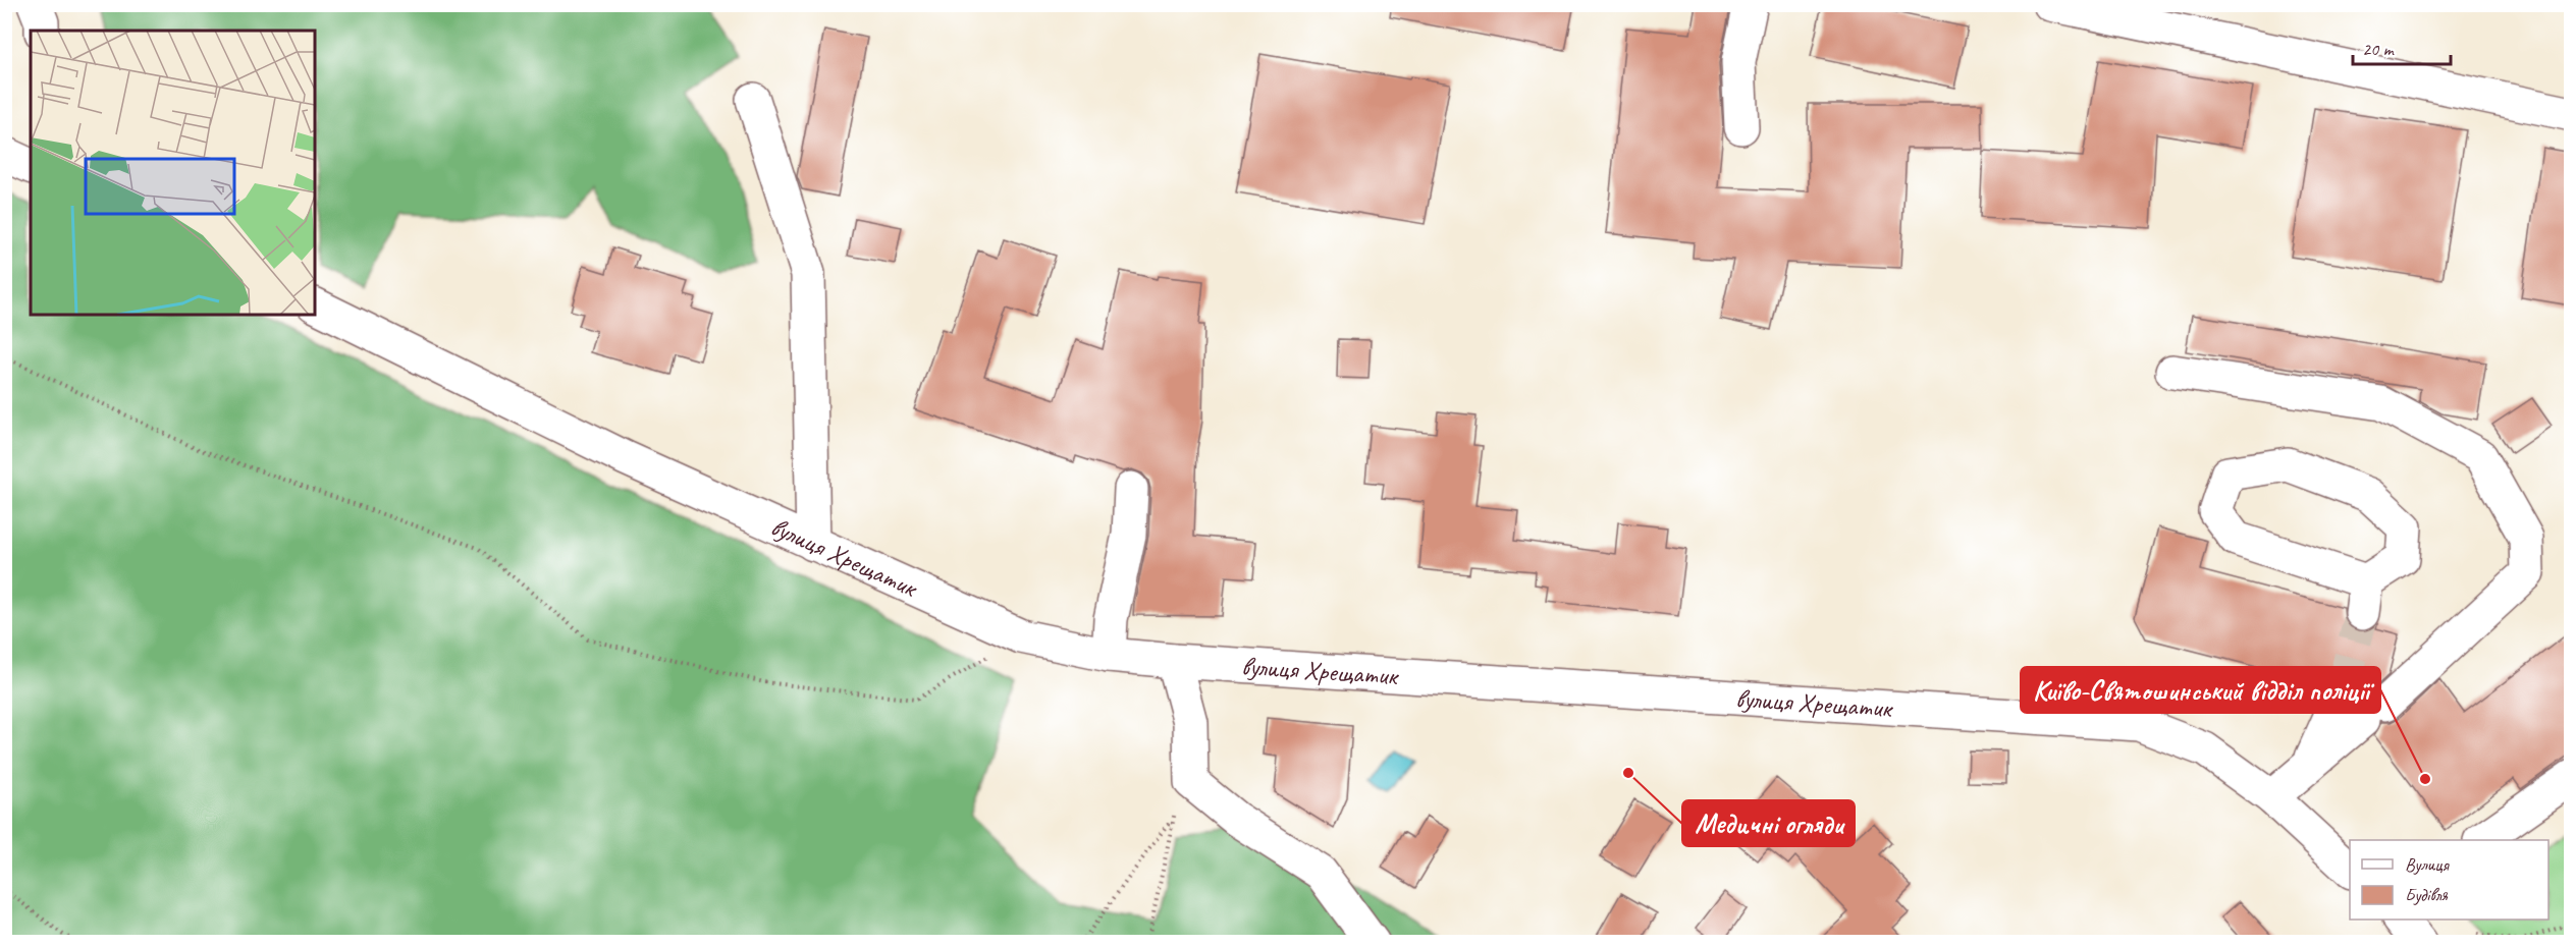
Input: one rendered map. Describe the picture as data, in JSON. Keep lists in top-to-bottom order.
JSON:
{
  "streets": {
    "street": ["вулиця Хрещатик"]
  },
  "places": ["Медичні огляди", "Київо-Святошинський відділ поліції"],
  "legend": ["Вулиця", "Будівля"],
  "scale_bar": "20 m"
}
